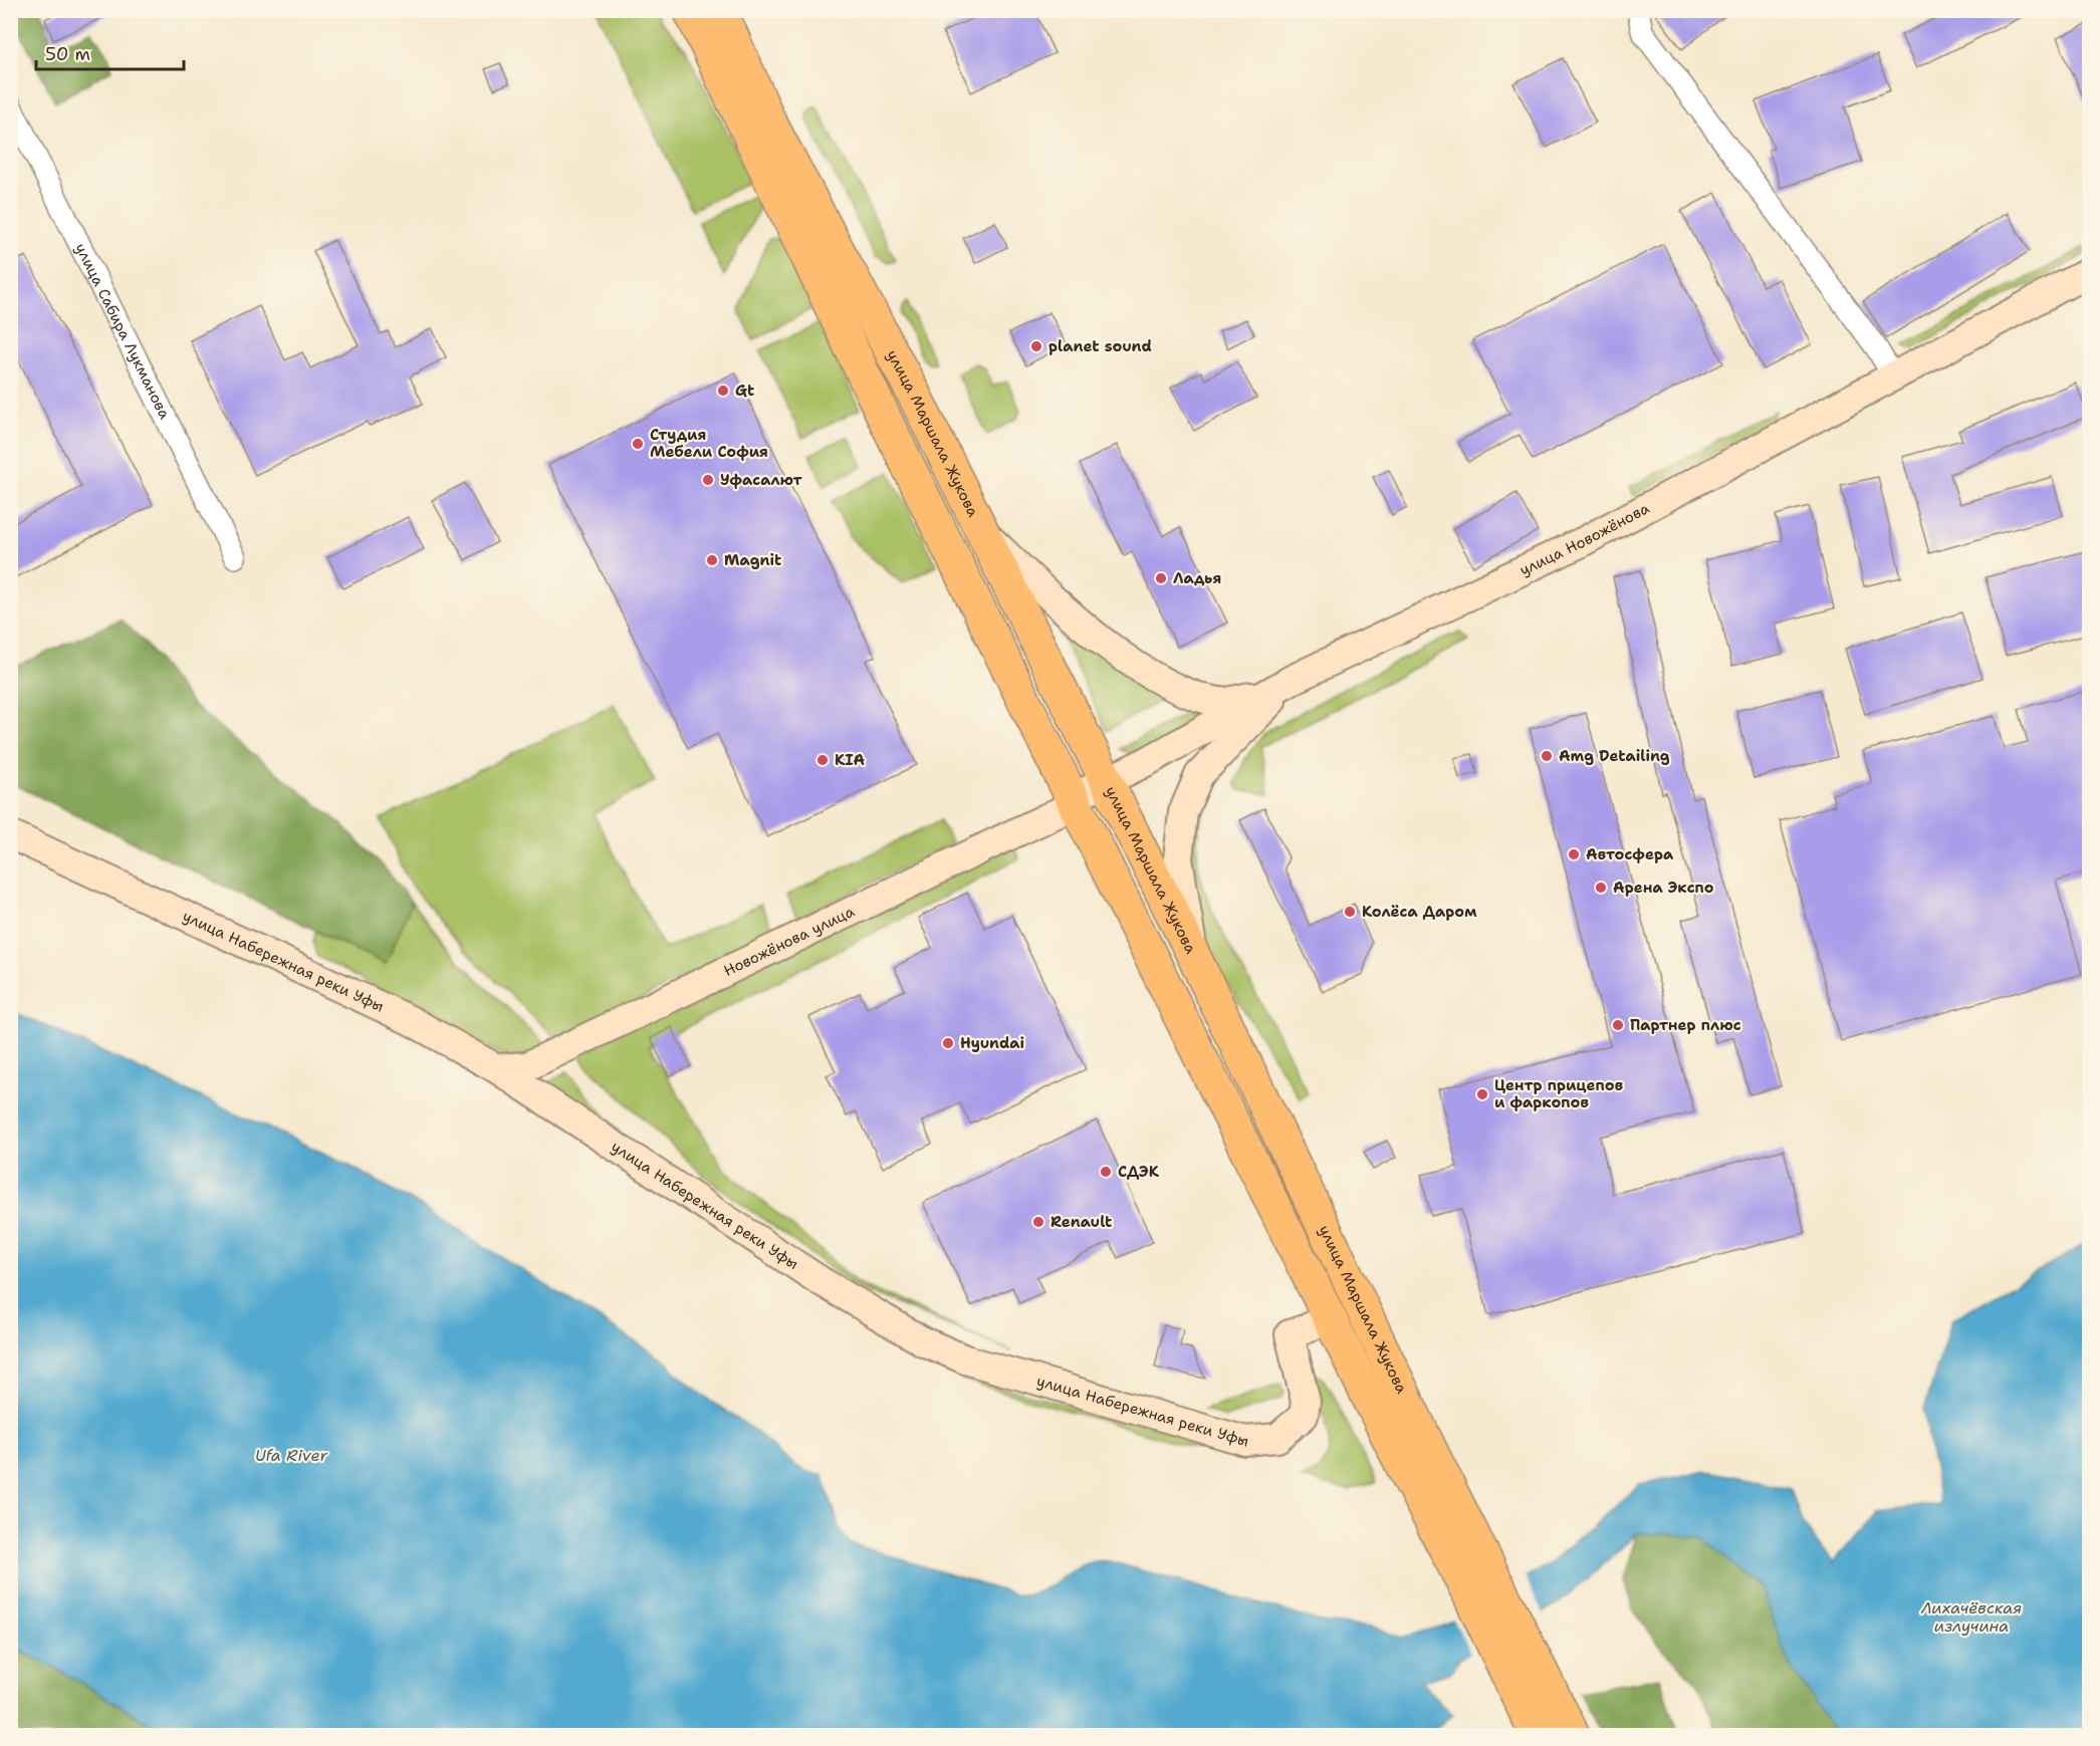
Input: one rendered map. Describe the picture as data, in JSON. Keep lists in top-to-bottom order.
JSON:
{
  "streets": {
    "main road": ["улица Маршала Жукова"],
    "street": [
      "улица Сабира Лукманова",
      "улица Новожёнова",
      "Новожёнова улица",
      "улица Набережная реки Уфы"
    ]
  },
  "crossings": [
    ["улица Маршала Жукова", "улица Новожёнова"],
    ["улица Новожёнова", "Новожёнова улица"],
    ["Новожёнова улица", "улица Набережная реки Уфы"]
  ],
  "water": ["Ufa River", "Лихачёвская излучина"],
  "places": [
    "planet sound",
    "Gt",
    "Студия Мебели София",
    "Уфасалют",
    "Magnit",
    "Ладья",
    "Amg Detailing",
    "KIA",
    "Автосфера",
    "Арена Экспо",
    "Колёса Даром",
    "Партнер плюс",
    "Hyundai",
    "Центр прицепов и фаркопов",
    "СДЭК",
    "Renault"
  ],
  "scale_bar": "50 m"
}
